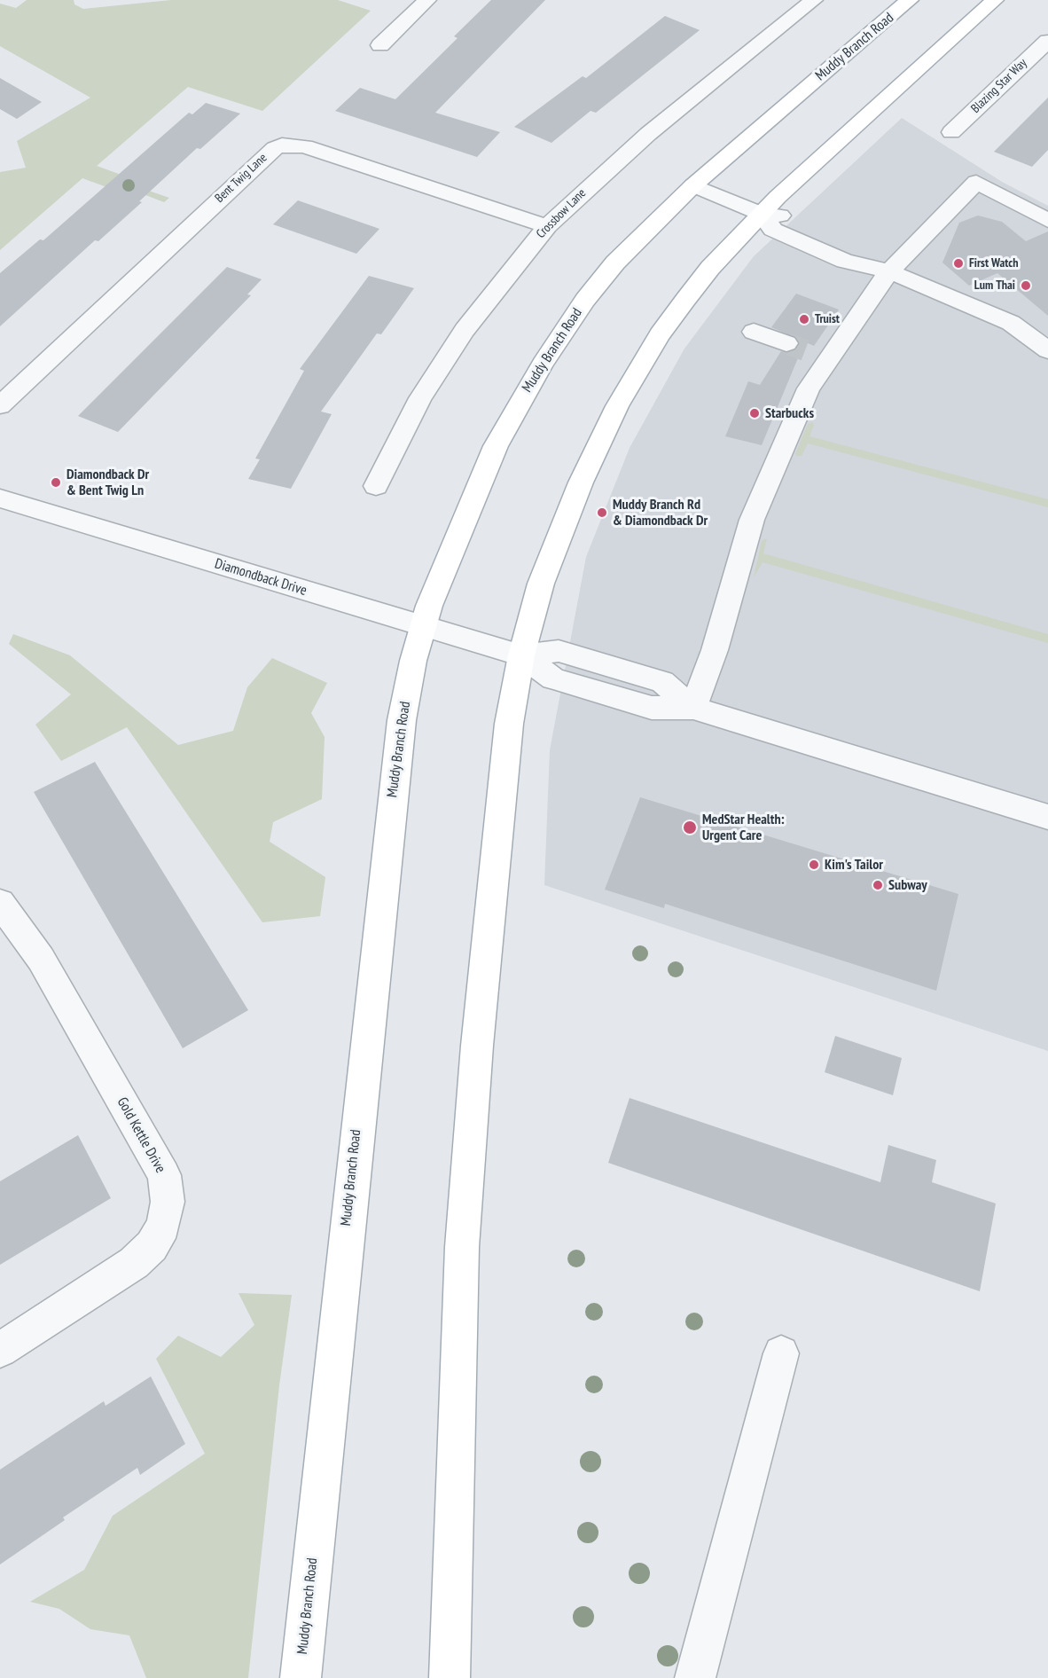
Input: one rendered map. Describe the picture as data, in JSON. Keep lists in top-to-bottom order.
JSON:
{
  "streets": {
    "main road": ["Muddy Branch Road"],
    "street": [
      "Blazing Star Way",
      "Bent Twig Lane",
      "Crossbow Lane",
      "Diamondback Drive",
      "Gold Kettle Drive"
    ]
  },
  "crossings": [
    ["Muddy Branch Road", "Diamondback Drive"],
    ["Bent Twig Lane", "Crossbow Lane"]
  ],
  "places": [
    "First Watch",
    "Lum Thai",
    "Truist",
    "Starbucks",
    "Diamondback Dr & Bent Twig Ln",
    "Muddy Branch Rd & Diamondback Dr",
    "MedStar Health: Urgent Care",
    "Kim's Tailor",
    "Subway"
  ]
}
